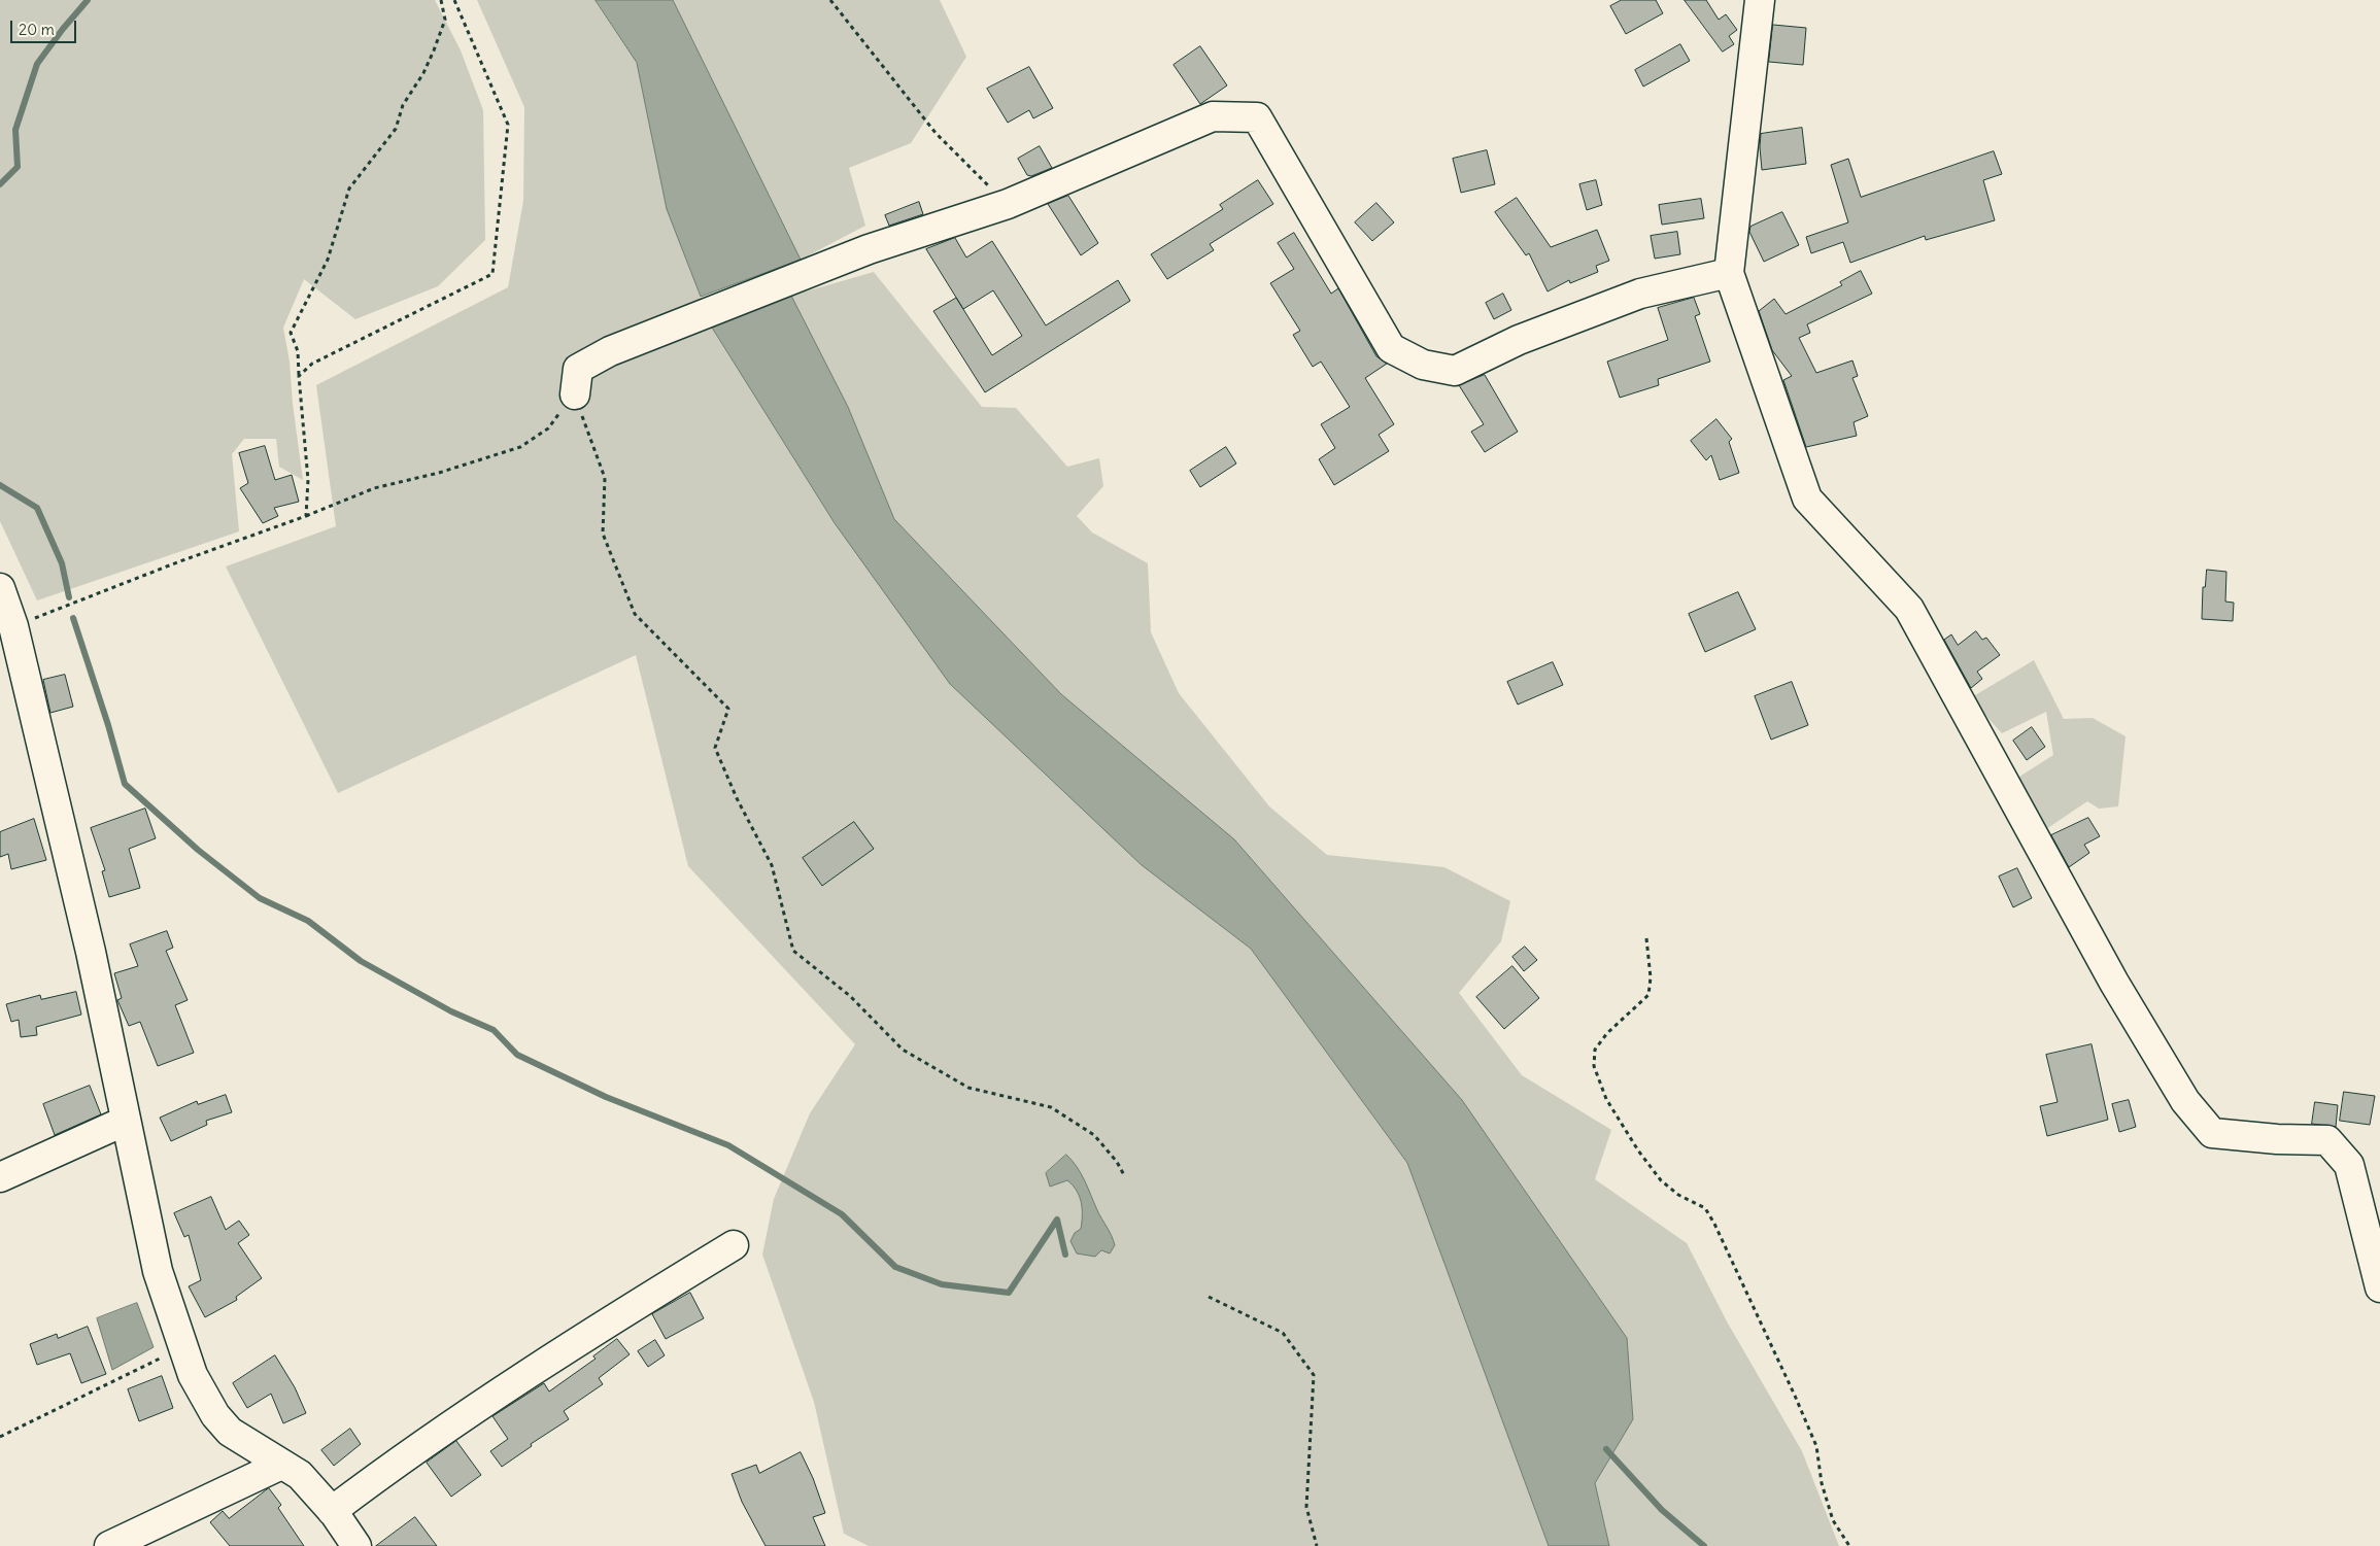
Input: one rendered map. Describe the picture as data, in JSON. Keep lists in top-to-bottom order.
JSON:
{
  "scale_bar": "20 m"
}
